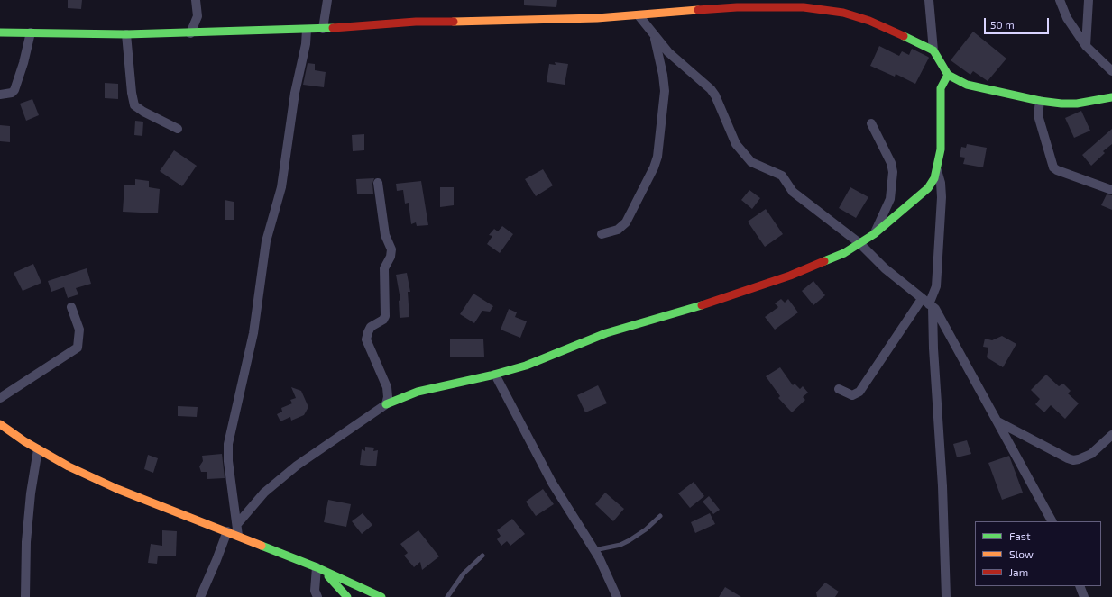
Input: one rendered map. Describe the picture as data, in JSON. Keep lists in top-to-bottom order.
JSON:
{
  "legend": ["Fast", "Slow", "Jam"],
  "scale_bar": "50 m"
}
